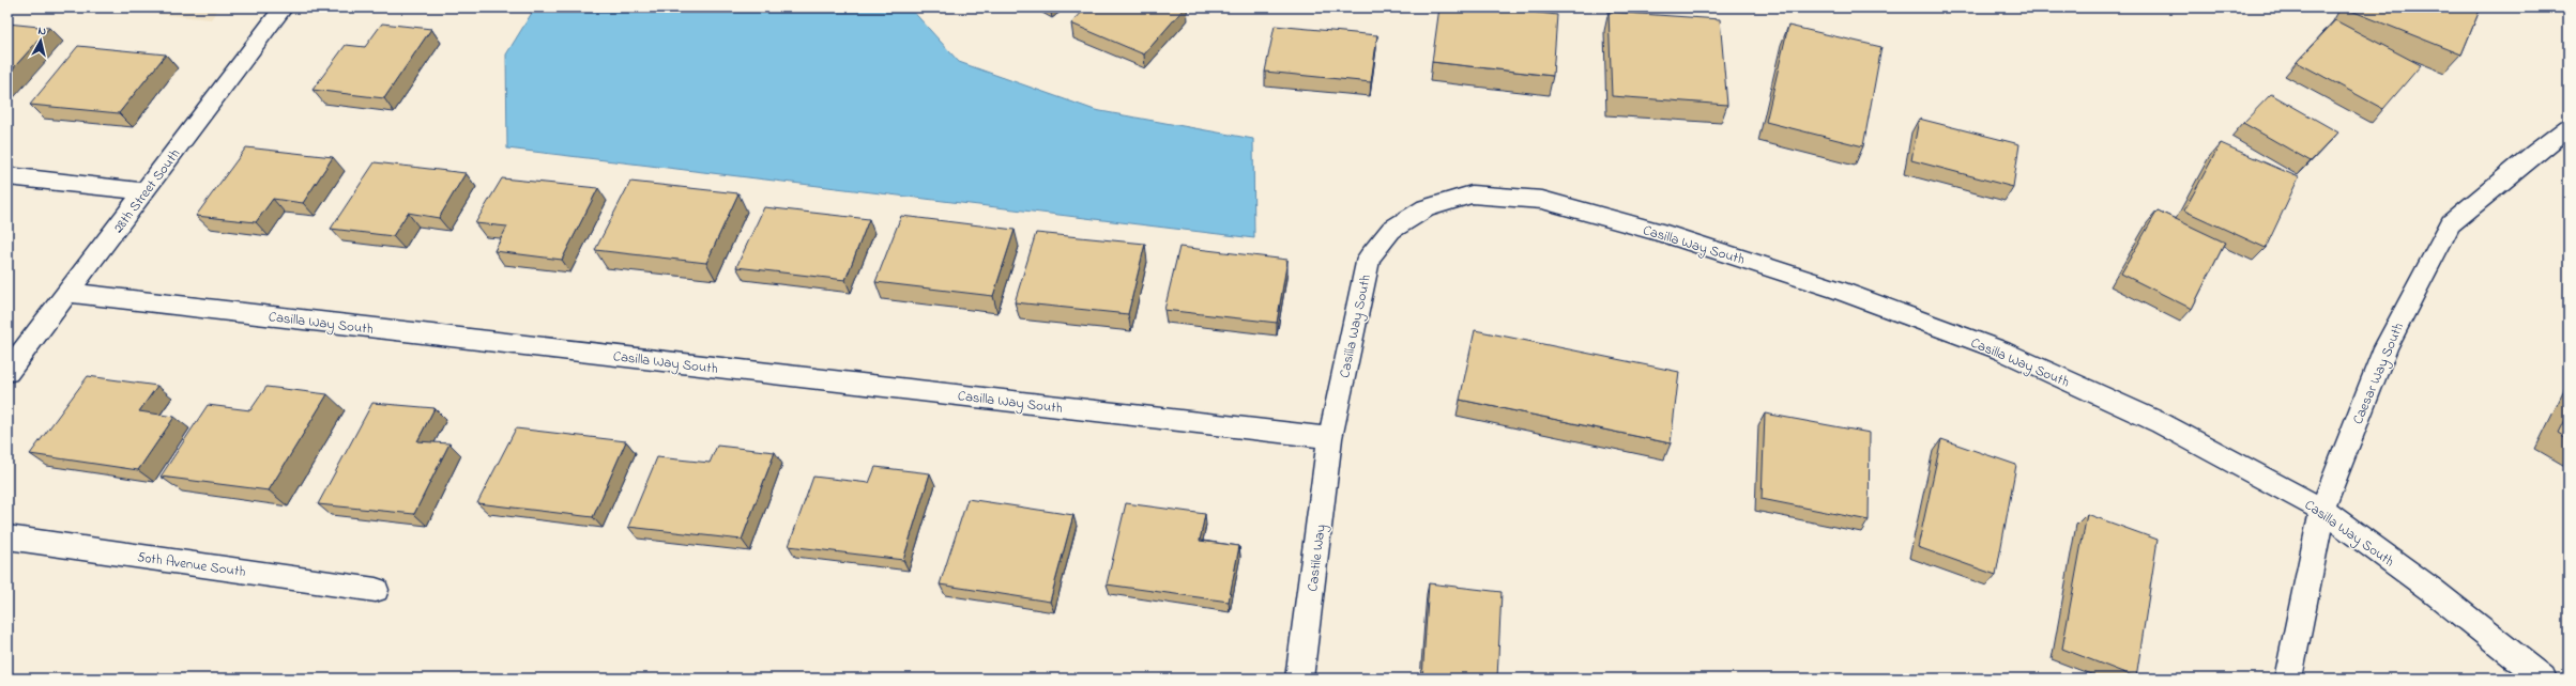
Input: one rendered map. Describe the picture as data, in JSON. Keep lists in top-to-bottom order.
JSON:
{
  "streets": {
    "street": [
      "28th Street South",
      "Casilla Way South",
      "Caesar Way South",
      "Castile Way",
      "50th Avenue South"
    ]
  },
  "crossings": [
    ["28th Street South", "Casilla Way South"],
    ["Casilla Way South", "Caesar Way South"],
    ["Casilla Way South", "Castile Way"]
  ],
  "north": "top"
}
